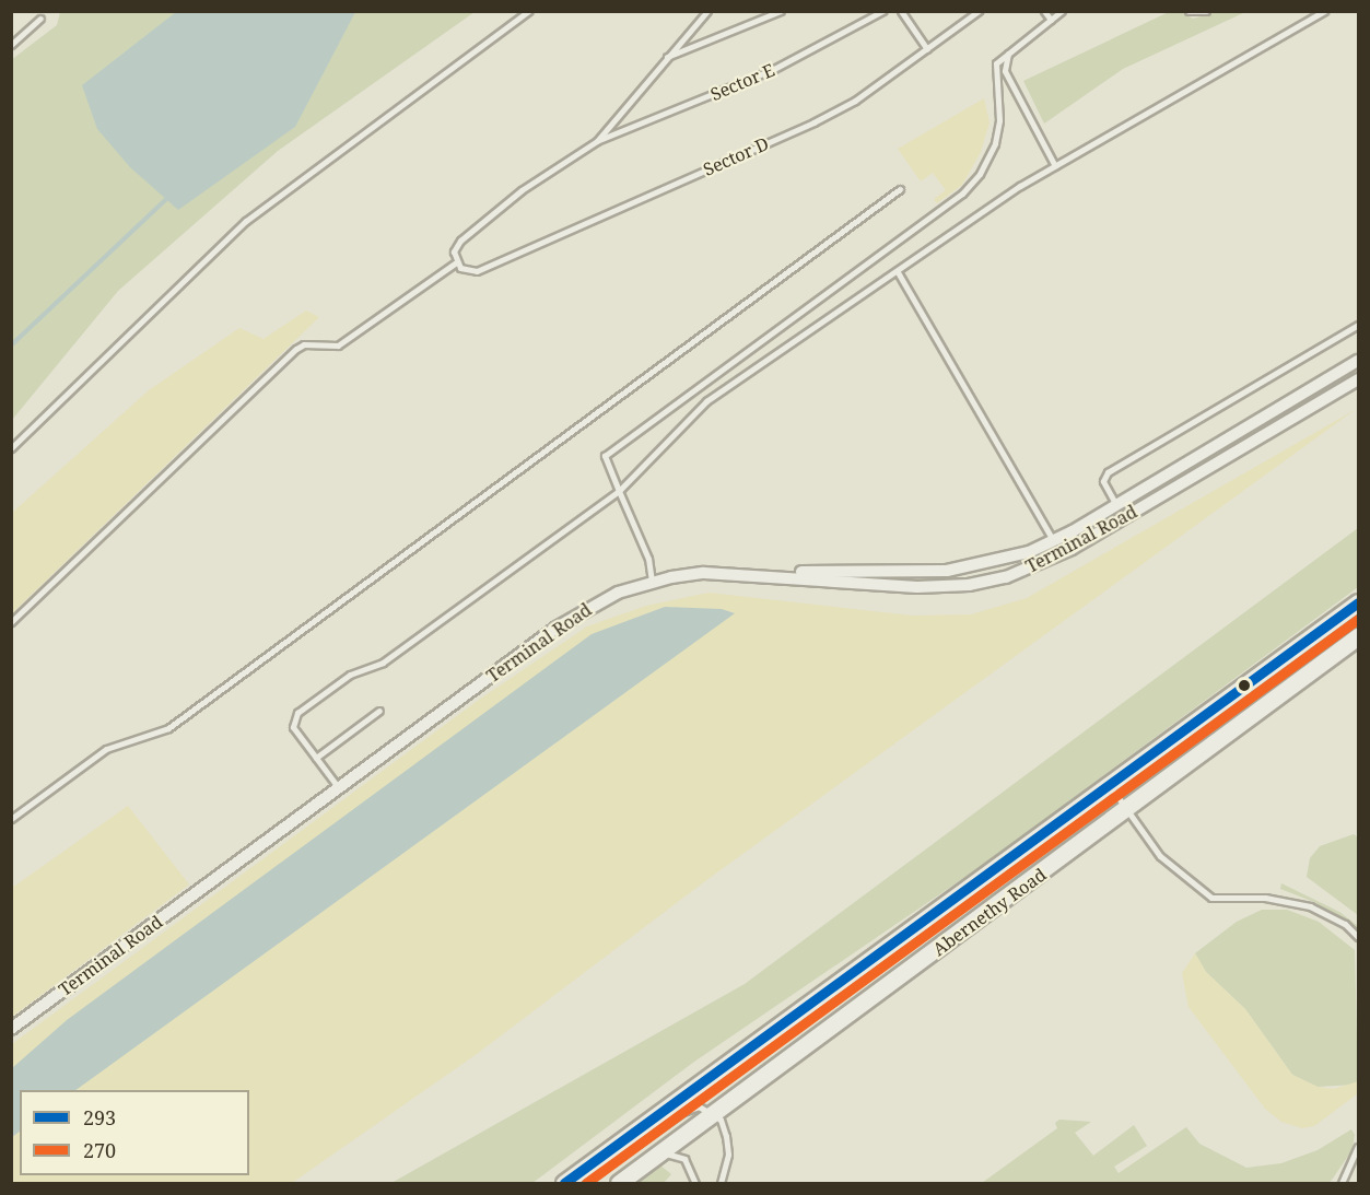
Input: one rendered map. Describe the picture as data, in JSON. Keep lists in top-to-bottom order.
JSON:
{
  "streets": {
    "main road": ["Abernethy Road"],
    "street": ["Terminal Road"],
    "lane": ["Sector E", "Sector D"]
  },
  "lines": ["transit line 293", "transit line 270"],
  "legend": ["293", "270"]
}
